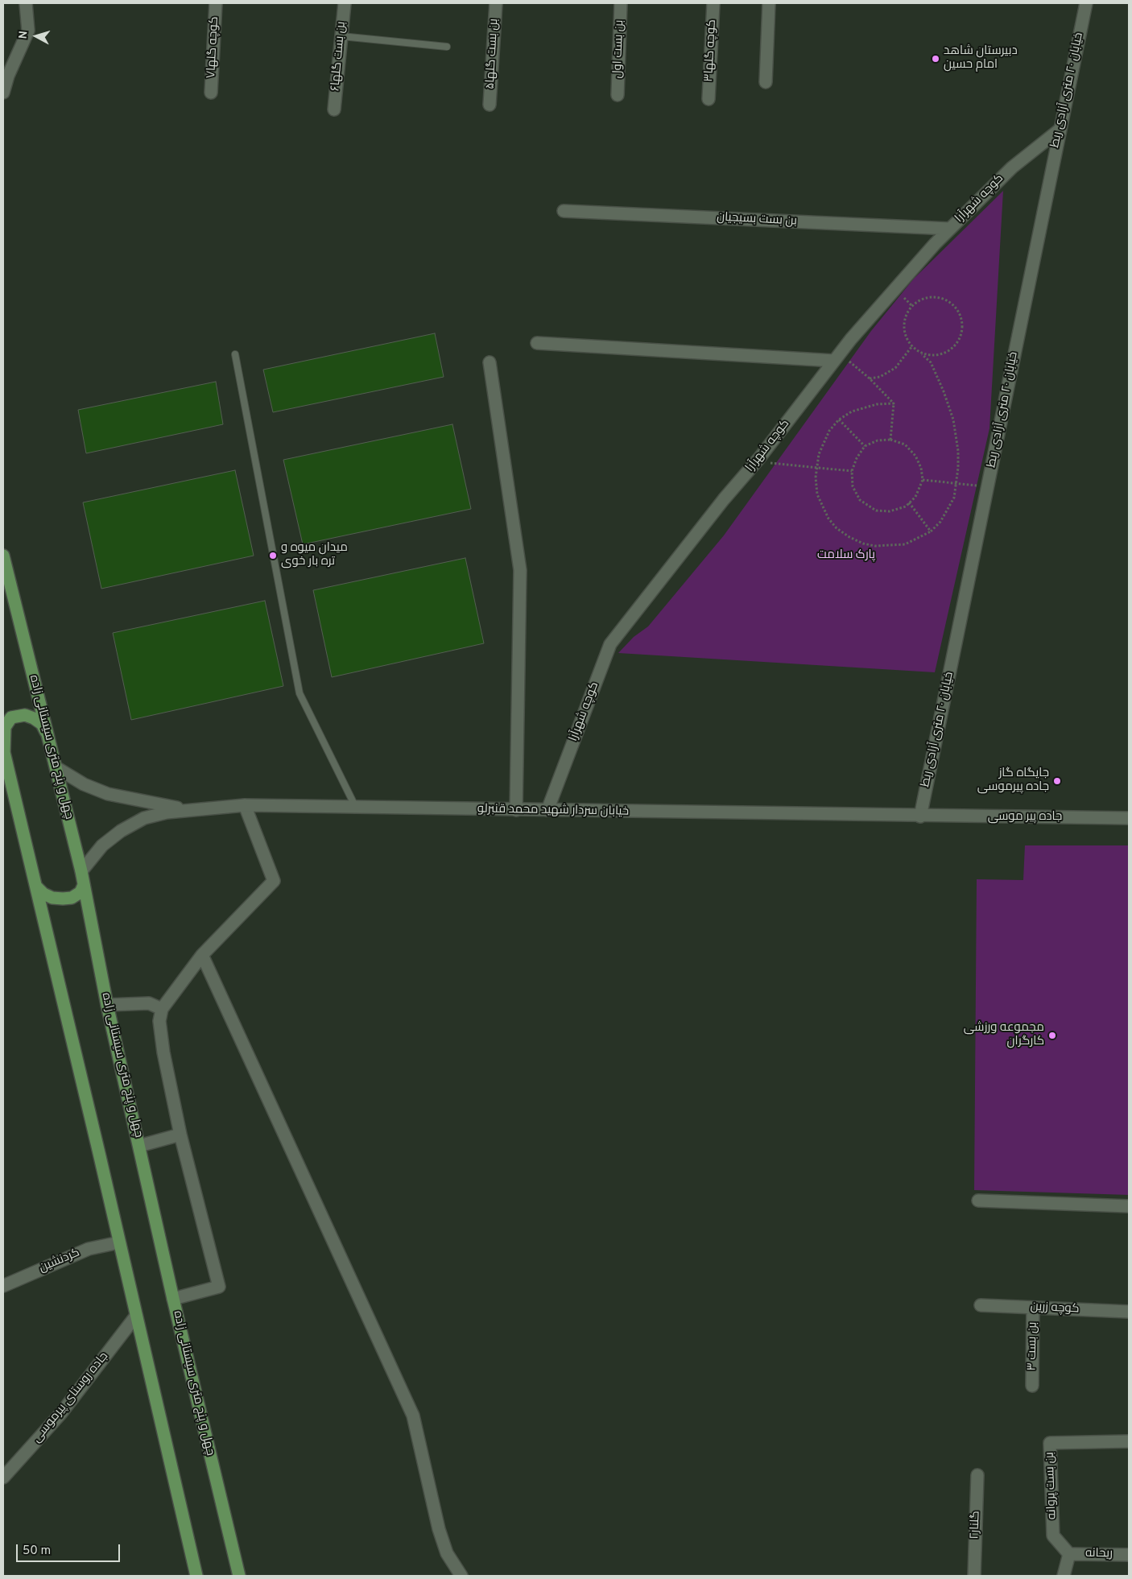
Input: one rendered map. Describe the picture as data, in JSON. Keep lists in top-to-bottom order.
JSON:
{
  "streets": {
    "highway": ["چهل و پنج متری سیستانی زاده"],
    "street": [
      "کوچه گلها۷",
      "بن بست اول",
      "کوچه گلها۳",
      "بن بست گلها۵",
      "بن بست گلها۶",
      "خیابان ۲۰ متری آزادی ربط",
      "کوچه شهرآرا",
      "بن بست بسیجیان",
      "خیابان سردار شهید محمد قنبرلو",
      "جاده پیر موسی",
      "کردنشین",
      "کوچه زرین",
      "بن بست ۳",
      "جاده روستای پیرموسی",
      "بن بست پروانه",
      "گلنار۲",
      "ریحانه"
    ]
  },
  "crossings": [
    ["خیابان ۲۰ متری آزادی ربط", "کوچه شهرآرا"],
    ["خیابان ۲۰ متری آزادی ربط", "خیابان سردار شهید محمد قنبرلو"],
    ["خیابان ۲۰ متری آزادی ربط", "جاده پیر موسی"],
    ["کوچه شهرآرا", "بن بست بسیجیان"],
    ["کوچه شهرآرا", "خیابان سردار شهید محمد قنبرلو"],
    ["خیابان سردار شهید محمد قنبرلو", "جاده پیر موسی"],
    ["کوچه زرین", "بن بست ۳"],
    ["بن بست پروانه", "ریحانه"]
  ],
  "parks": ["پارک سلامت"],
  "places": [
    "دبیرستان شاهد امام حسین",
    "میدان میوه و تره بار خوی",
    "جایگاه گاز جاده پیرموسی",
    "مجموعه ورزشی کارگران"
  ],
  "scale_bar": "50 m",
  "north": "left"
}
